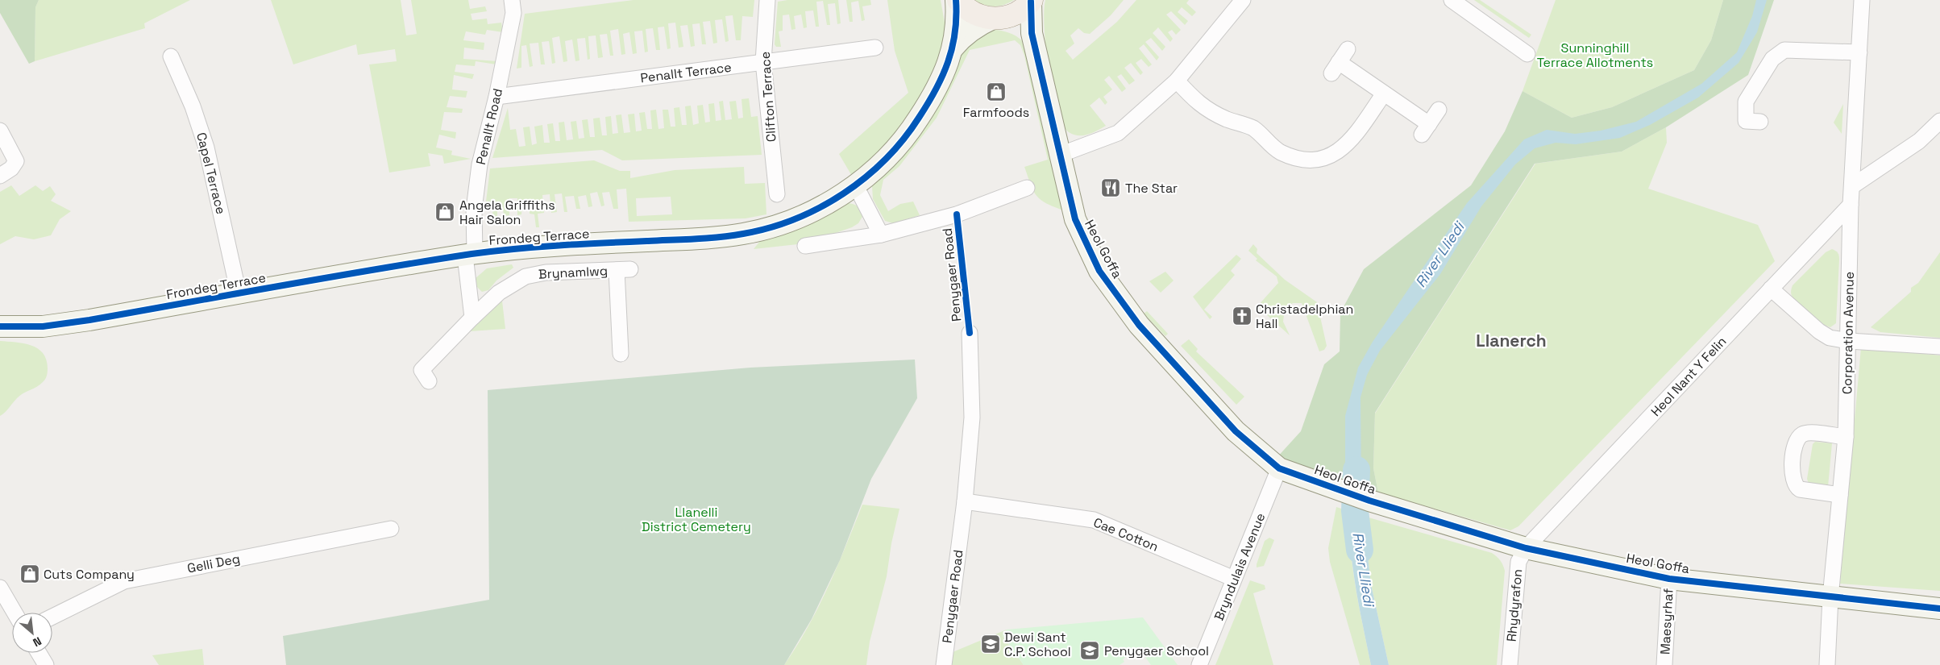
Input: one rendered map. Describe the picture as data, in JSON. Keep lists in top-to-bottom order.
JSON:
{
  "streets": {
    "street": [
      "Penallt Terrace",
      "Clifton Terrace",
      "Penallt Road",
      "Capel Terrace",
      "Frondeg Terrace",
      "Heol Goffa",
      "Brynamlwg",
      "Penygaer Road",
      "Corporation Avenue",
      "Heol Nant Y Felin",
      "Cae Cotton",
      "Gelli Deg",
      "Bryndulais Avenue",
      "Rhydyrafon",
      "Maesyrhaf"
    ]
  },
  "crossings": [
    ["Penallt Terrace", "Clifton Terrace"],
    ["Penallt Terrace", "Penallt Road"],
    ["Penallt Road", "Frondeg Terrace"],
    ["Capel Terrace", "Frondeg Terrace"],
    ["Heol Goffa", "Corporation Avenue"],
    ["Heol Goffa", "Heol Nant Y Felin"],
    ["Heol Goffa", "Bryndulais Avenue"],
    ["Heol Goffa", "Rhydyrafon"],
    ["Heol Goffa", "Maesyrhaf"],
    ["Penygaer Road", "Cae Cotton"],
    ["Corporation Avenue", "Heol Nant Y Felin"],
    ["Heol Nant Y Felin", "Rhydyrafon"],
    ["Cae Cotton", "Bryndulais Avenue"]
  ],
  "districts": ["Llanerch"],
  "water": ["River Lliedi"],
  "parks": ["Sunninghill Terrace Allotments", "Llanelli District Cemetery"],
  "places": {
    "shop": ["Farmfoods", "Angela Griffiths Hair Salon", "Cuts Company"],
    "restaurant": ["The Star"],
    "church": ["Christadelphian Hall"],
    "school or university": ["Dewi Sant C.P. School", "Penygaer School"]
  },
  "north": "bottom right"
}
